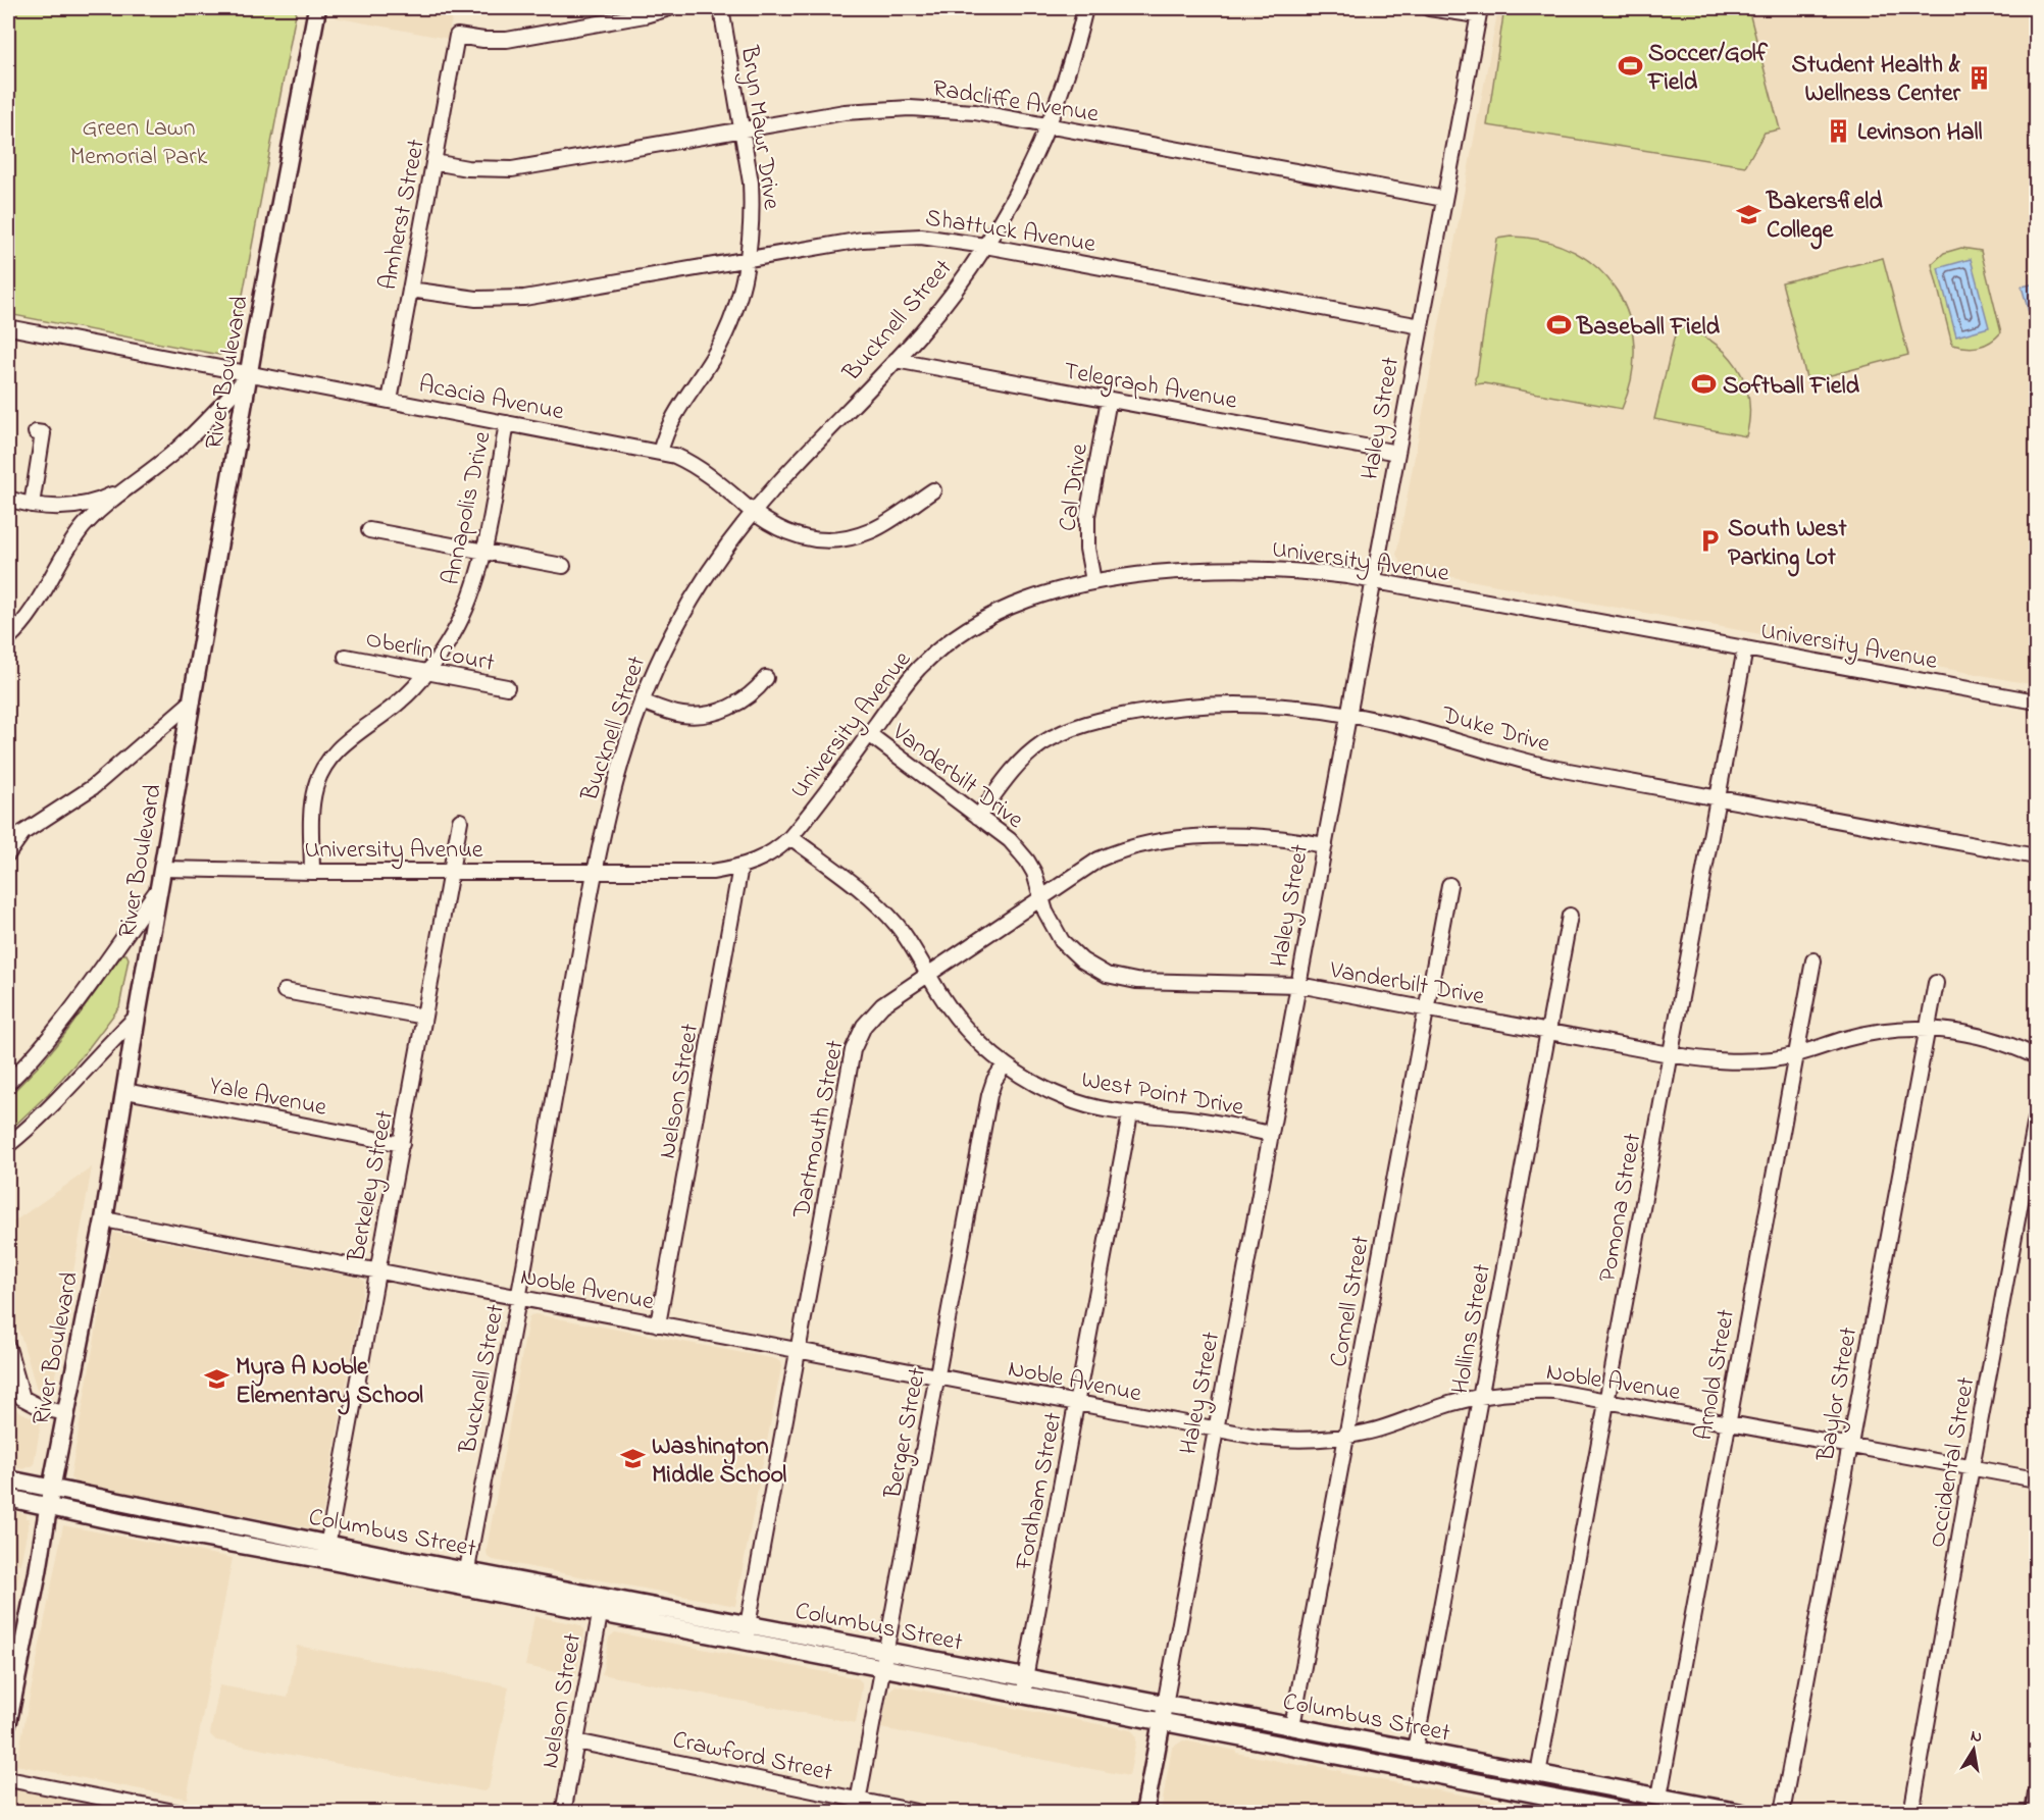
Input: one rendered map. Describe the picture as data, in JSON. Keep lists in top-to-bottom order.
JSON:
{
  "streets": {
    "main road": ["River Boulevard", "Haley Street", "Columbus Street"],
    "street": [
      "Radcliffe Avenue",
      "Bryn Mawr Drive",
      "Amherst Street",
      "Shattuck Avenue",
      "Bucknell Street",
      "Telegraph Avenue",
      "Acacia Avenue",
      "Cal Drive",
      "Annapolis Drive",
      "University Avenue",
      "Oberlin Court",
      "Duke Drive",
      "Vanderbilt Drive",
      "Nelson Street",
      "West Point Drive",
      "Yale Avenue",
      "Dartmouth Street",
      "Berkeley Street",
      "Pomona Street",
      "Noble Avenue",
      "Cornell Street",
      "Hollins Street",
      "Arnold Street",
      "Baylor Street",
      "Berger Street",
      "Occidental Street",
      "Fordham Street",
      "Crawford Street"
    ]
  },
  "crossings": [
    ["Radcliffe Avenue", "Bryn Mawr Drive"],
    ["Radcliffe Avenue", "Amherst Street"],
    ["Radcliffe Avenue", "Bucknell Street"],
    ["Radcliffe Avenue", "Haley Street"],
    ["Bryn Mawr Drive", "Shattuck Avenue"],
    ["Bryn Mawr Drive", "Acacia Avenue"],
    ["Amherst Street", "Shattuck Avenue"],
    ["Amherst Street", "Acacia Avenue"],
    ["Shattuck Avenue", "Bucknell Street"],
    ["Shattuck Avenue", "Haley Street"],
    ["Bucknell Street", "Telegraph Avenue"],
    ["Bucknell Street", "Acacia Avenue"],
    ["Bucknell Street", "University Avenue"],
    ["Bucknell Street", "Noble Avenue"],
    ["Bucknell Street", "Columbus Street"],
    ["River Boulevard", "Acacia Avenue"],
    ["River Boulevard", "University Avenue"],
    ["River Boulevard", "Yale Avenue"],
    ["River Boulevard", "Noble Avenue"],
    ["River Boulevard", "Columbus Street"],
    ["Telegraph Avenue", "Haley Street"],
    ["Telegraph Avenue", "Cal Drive"],
    ["Acacia Avenue", "Annapolis Drive"],
    ["Haley Street", "University Avenue"],
    ["Haley Street", "Duke Drive"],
    ["Haley Street", "Vanderbilt Drive"],
    ["Haley Street", "West Point Drive"],
    ["Haley Street", "Dartmouth Street"],
    ["Haley Street", "Noble Avenue"],
    ["Haley Street", "Columbus Street"],
    ["Cal Drive", "University Avenue"],
    ["Annapolis Drive", "University Avenue"],
    ["Annapolis Drive", "Oberlin Court"],
    ["University Avenue", "Vanderbilt Drive"],
    ["University Avenue", "Nelson Street"],
    ["University Avenue", "West Point Drive"],
    ["University Avenue", "Berkeley Street"],
    ["University Avenue", "Pomona Street"],
    ["Duke Drive", "Vanderbilt Drive"],
    ["Duke Drive", "Pomona Street"],
    ["Vanderbilt Drive", "Dartmouth Street"],
    ["Vanderbilt Drive", "Pomona Street"],
    ["Vanderbilt Drive", "Cornell Street"],
    ["Vanderbilt Drive", "Hollins Street"],
    ["Vanderbilt Drive", "Arnold Street"],
    ["Vanderbilt Drive", "Baylor Street"],
    ["Nelson Street", "Noble Avenue"],
    ["Nelson Street", "Columbus Street"],
    ["Nelson Street", "Crawford Street"],
    ["West Point Drive", "Dartmouth Street"],
    ["West Point Drive", "Berger Street"],
    ["West Point Drive", "Fordham Street"],
    ["Yale Avenue", "Berkeley Street"],
    ["Dartmouth Street", "Noble Avenue"],
    ["Dartmouth Street", "Columbus Street"],
    ["Berkeley Street", "Noble Avenue"],
    ["Berkeley Street", "Columbus Street"],
    ["Pomona Street", "Noble Avenue"],
    ["Pomona Street", "Columbus Street"],
    ["Noble Avenue", "Cornell Street"],
    ["Noble Avenue", "Hollins Street"],
    ["Noble Avenue", "Arnold Street"],
    ["Noble Avenue", "Baylor Street"],
    ["Noble Avenue", "Berger Street"],
    ["Noble Avenue", "Occidental Street"],
    ["Noble Avenue", "Fordham Street"],
    ["Cornell Street", "Columbus Street"],
    ["Hollins Street", "Columbus Street"],
    ["Arnold Street", "Columbus Street"],
    ["Berger Street", "Columbus Street"],
    ["Berger Street", "Crawford Street"],
    ["Fordham Street", "Columbus Street"]
  ],
  "parks": ["Green Lawn Memorial Park"],
  "places": {
    "sports": ["Soccer/Golf Field", "Baseball Field", "Softball Field"],
    "building": ["Student Health & Wellness Center", "Levinson Hall"],
    "school or university": ["Bakersfield College", "Myra A Noble Elementary School", "Washington Middle School"],
    "parking": ["South West Parking Lot"]
  },
  "north": "top"
}
